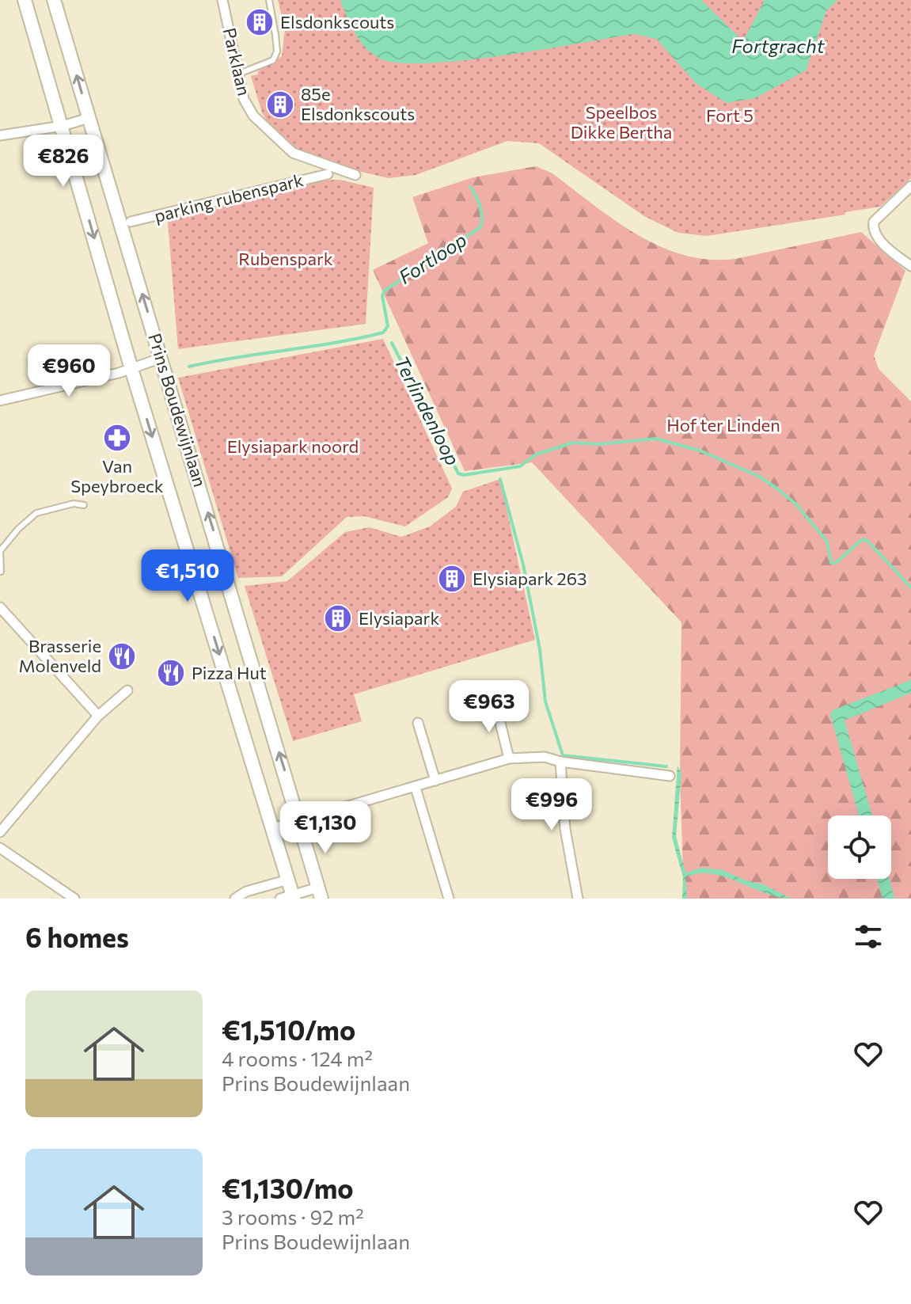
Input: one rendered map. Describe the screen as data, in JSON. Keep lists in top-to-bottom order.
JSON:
{
  "streets": {
    "main road": ["Prins Boudewijnlaan"],
    "street": ["Parklaan", "parking rubenspark"]
  },
  "water": ["Fortgracht", "Fortloop", "Terlindenloop"],
  "parks": [
    "Speelbos Dikke Bertha",
    "Fort 5",
    "Rubenspark",
    "Hof ter Linden",
    "Elysiapark noord"
  ],
  "places": {
    "building": [
      "Elsdonkscouts",
      "85e Elsdonkscouts",
      "Elysiapark 263",
      "Elysiapark"
    ],
    "pharmacy": ["Van Speybroeck"],
    "restaurant": ["Brasserie Molenveld", "Pizza Hut"]
  },
  "page": {
    "price": [
      "€826",
      "€960",
      "€1,510",
      "€963",
      "€996",
      "€1,130"
    ],
    "heading": "6 homes",
    "list": [
      {
        "name": "€1,510/mo",
        "note": "4 rooms · 124 m² · Prins Boudewijnlaan"
      },
      {
        "name": "€1,130/mo",
        "note": "3 rooms · 92 m² · Prins Boudewijnlaan"
      }
    ]
  }
}
